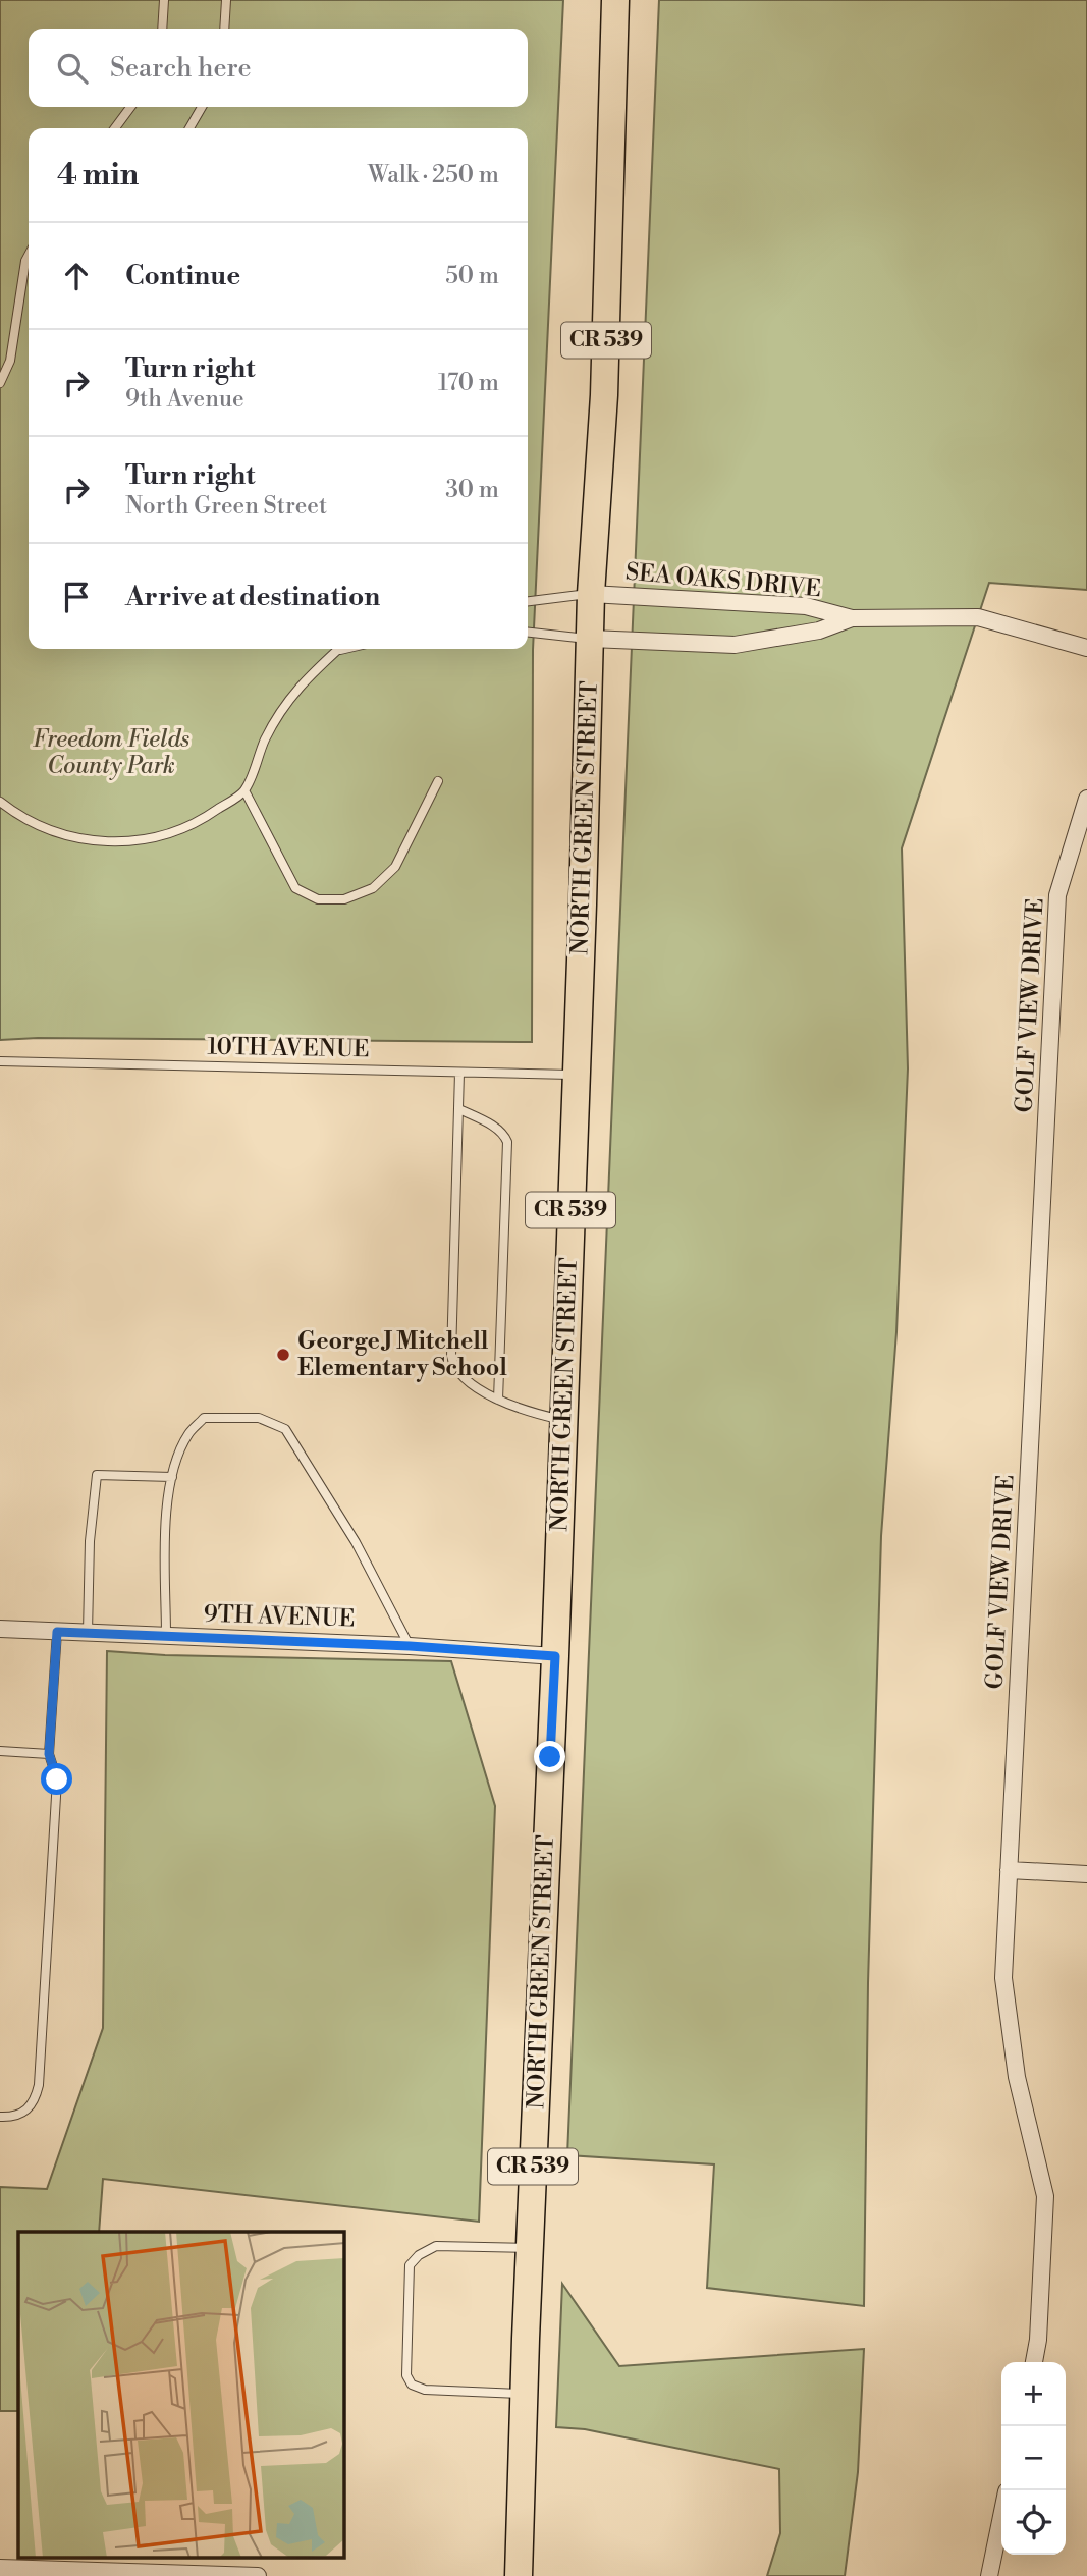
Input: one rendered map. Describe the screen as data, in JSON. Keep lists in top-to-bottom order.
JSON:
{
  "streets": {
    "main road": ["CR 539", "NORTH GREEN STREET"],
    "street": ["SEA OAKS DRIVE", "GOLF VIEW DRIVE", "9TH AVENUE"],
    "lane": ["10TH AVENUE"]
  },
  "crossings": [
    ["SEA OAKS DRIVE", "NORTH GREEN STREET"],
    ["NORTH GREEN STREET", "10TH AVENUE"],
    ["NORTH GREEN STREET", "9TH AVENUE"]
  ],
  "parks": ["Freedom Fields County Park"],
  "places": ["George J Mitchell Elementary School"],
  "page": {
    "search": "Search here",
    "heading": ["4 min", "Walk · 250 m"],
    "list": [
      ["Continue", "50 m"],
      ["Turn right", "9th Avenue", "170 m"],
      ["Turn right", "North Green Street", "30 m"],
      "Arrive at destination"
    ],
    "map_buttons": ["+", "−"]
  }
}
